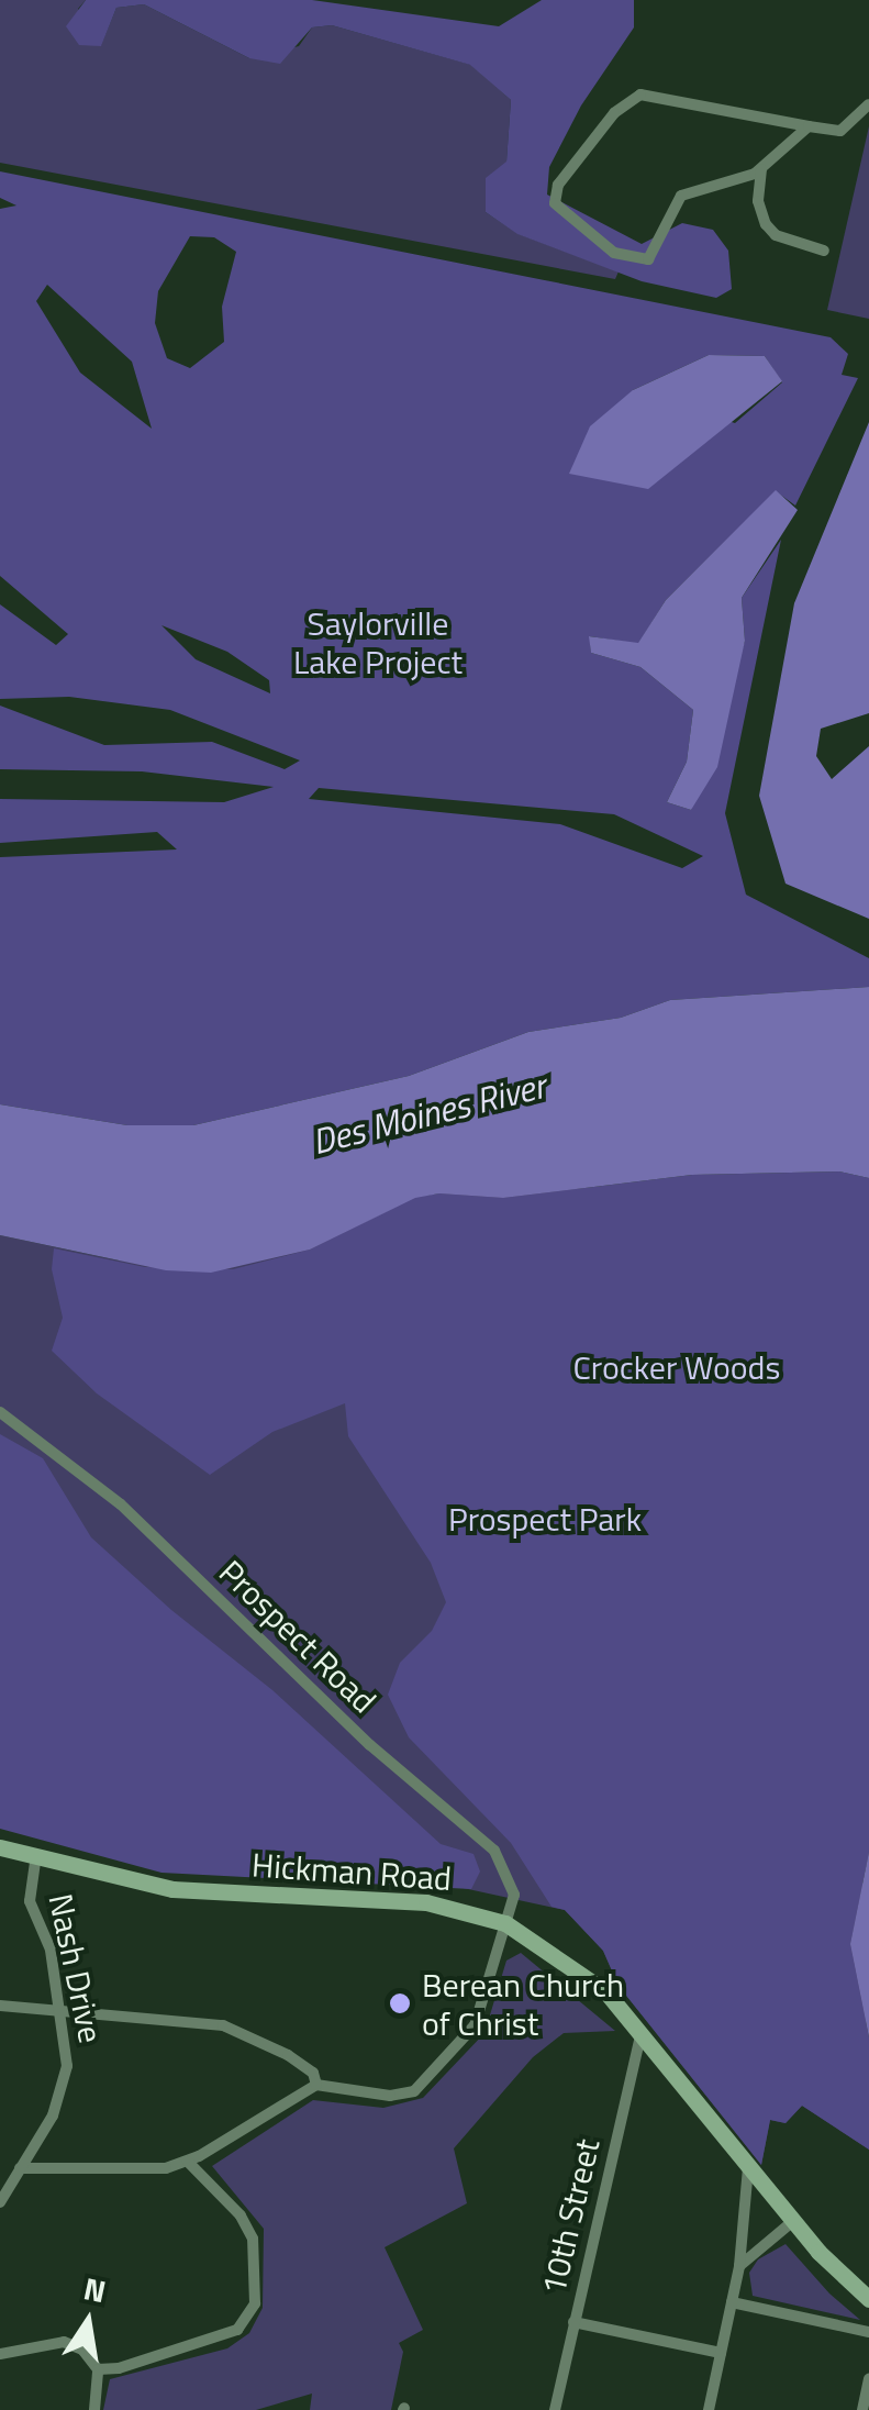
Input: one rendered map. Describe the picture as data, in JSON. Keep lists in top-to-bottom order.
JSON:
{
  "streets": {
    "main road": ["Hickman Road"],
    "street": ["Prospect Road", "Nash Drive", "10th Street"]
  },
  "crossings": [
    ["Prospect Road", "Hickman Road"],
    ["Hickman Road", "Nash Drive"],
    ["Hickman Road", "10th Street"]
  ],
  "water": ["Des Moines River"],
  "parks": ["Saylorville Lake Project", "Crocker Woods", "Prospect Park"],
  "places": ["Berean Church of Christ"],
  "north": "top"
}
